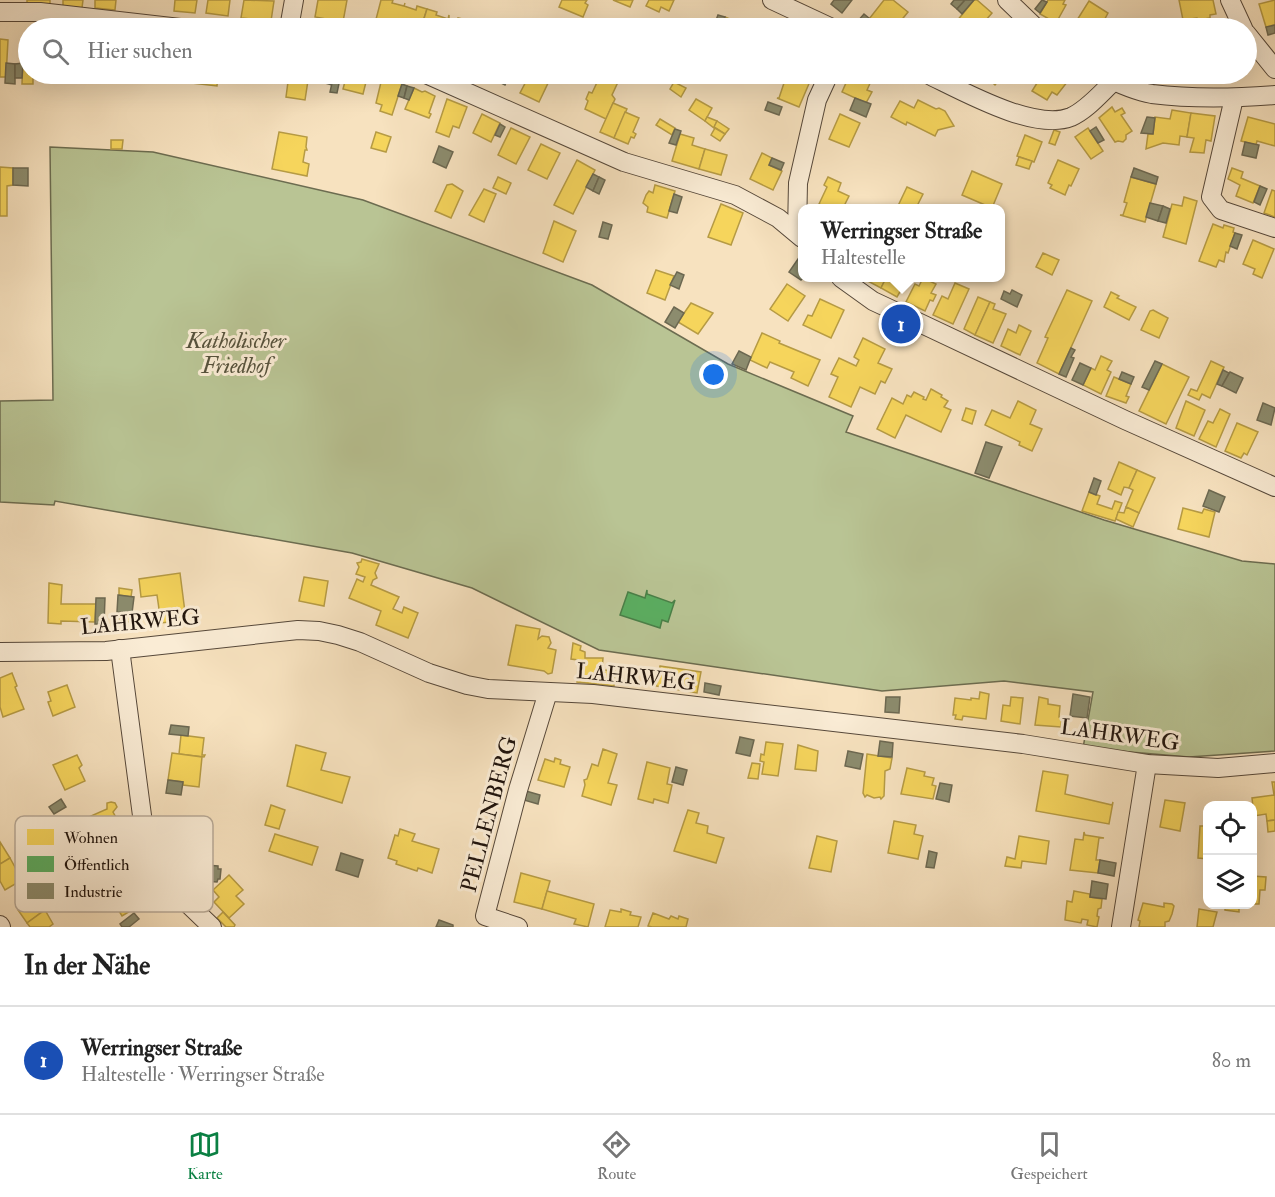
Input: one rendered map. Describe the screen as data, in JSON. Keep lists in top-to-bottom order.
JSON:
{
  "streets": {
    "street": ["LAHRWEG", "PELLENBERG"]
  },
  "crossings": [
    ["LAHRWEG", "PELLENBERG"]
  ],
  "parks": ["Katholischer Friedhof"],
  "legend": ["Wohnen", "Öffentlich", "Industrie"],
  "page": {
    "search": "Hier suchen",
    "popup": ["Werringser Straße", "Haltestelle"],
    "pins": "1",
    "heading": "In der Nähe",
    "list": [
      {
        "mark": "1",
        "name": "Werringser Straße",
        "note": "Haltestelle · Werringser Straße",
        "value": "80 m"
      }
    ],
    "nav": ["Karte", "Route", "Gespeichert"]
  }
}
